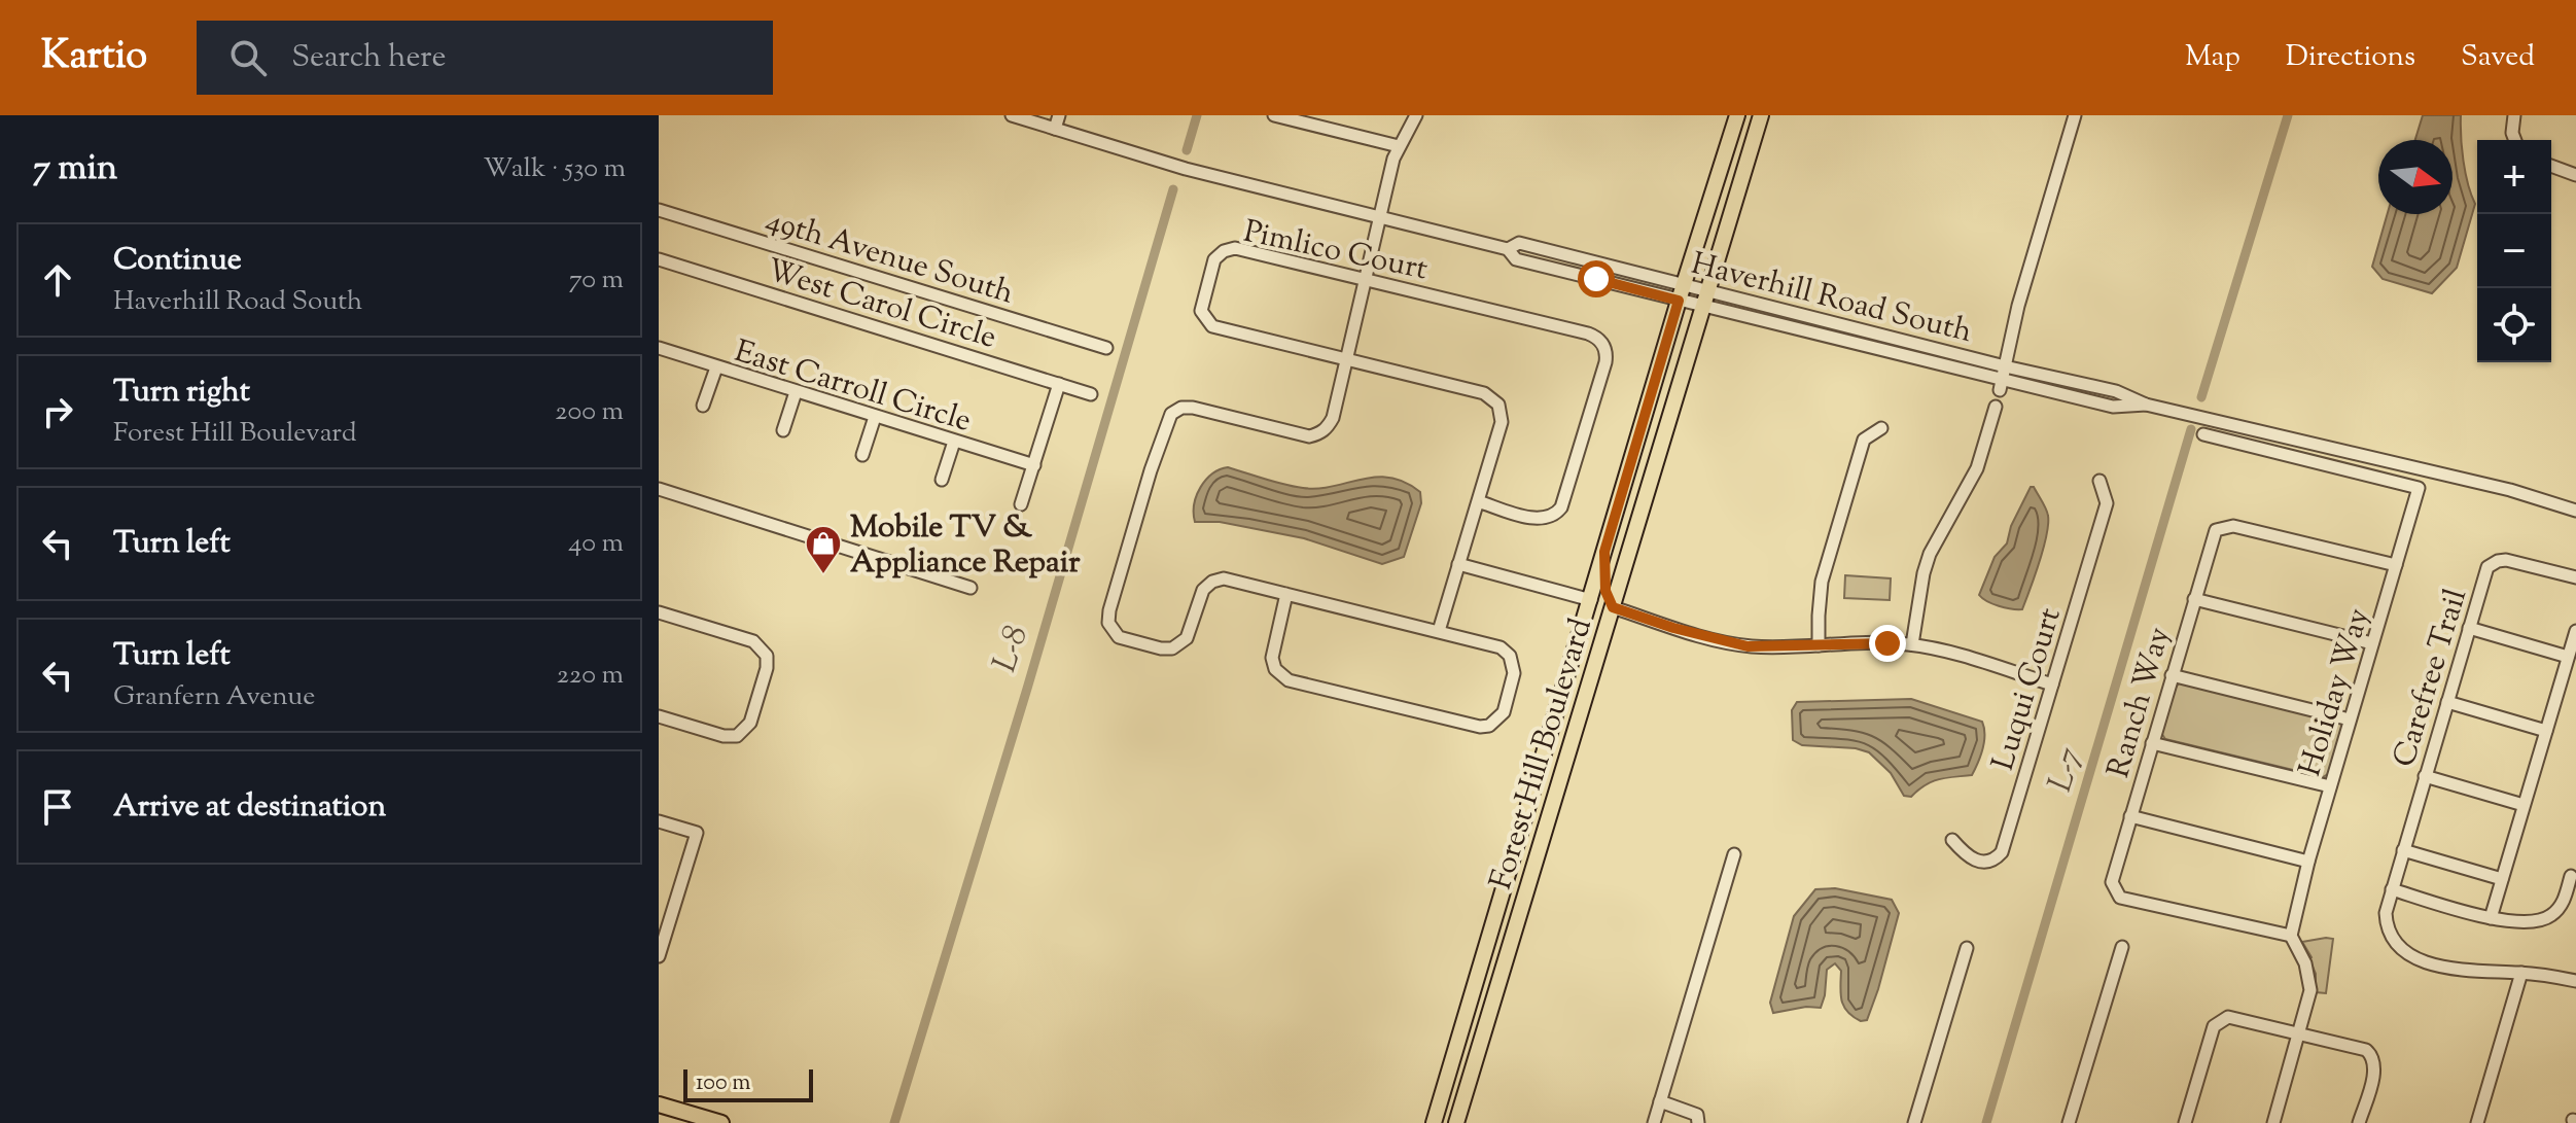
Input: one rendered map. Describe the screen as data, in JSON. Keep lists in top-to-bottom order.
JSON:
{
  "streets": {
    "main road": ["Forest Hill Boulevard"],
    "street": [
      "Pimlico Court",
      "49th Avenue South",
      "Haverhill Road South",
      "West Carol Circle",
      "East Carroll Circle",
      "Carefree Trail",
      "Luqui Court",
      "Holiday Way",
      "Ranch Way"
    ]
  },
  "crossings": [
    ["Haverhill Road South", "Forest Hill Boulevard"],
    ["Holiday Way", "Ranch Way"]
  ],
  "water": ["L-8", "L-7"],
  "places": {
    "shop": ["Mobile TV & Appliance Repair"]
  },
  "scale_bar": "100 m",
  "north": "right",
  "page": {
    "header": "Kartio",
    "search": "Search here",
    "nav": ["Map", "Directions", "Saved"],
    "heading": ["7 min", "Walk · 530 m"],
    "map_buttons": ["+", "−"],
    "list": [
      ["Continue", "Haverhill Road South", "70 m"],
      ["Turn right", "Forest Hill Boulevard", "200 m"],
      ["Turn left", "40 m"],
      ["Turn left", "Granfern Avenue", "220 m"],
      "Arrive at destination"
    ],
    "scale": "100 m"
  }
}
